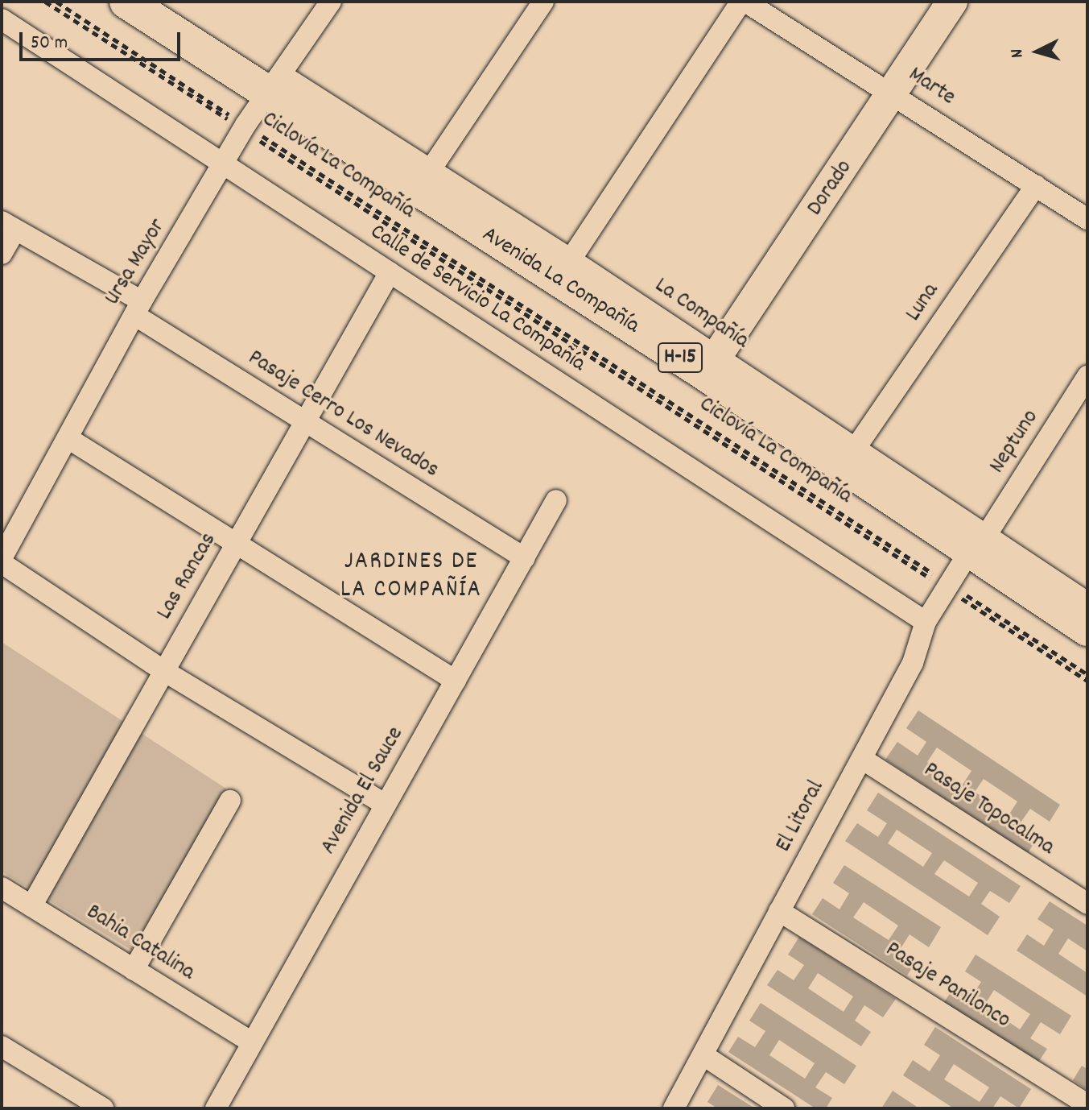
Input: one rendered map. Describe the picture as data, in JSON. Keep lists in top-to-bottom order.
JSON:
{
  "streets": {
    "main road": ["Avenida La Compañía", "H-15"],
    "street": [
      "Marte",
      "Dorado",
      "Ursa Mayor",
      "Calle de Servicio La Compañía",
      "Luna",
      "La Compañía",
      "Pasaje Cerro Los Nevados",
      "Neptuno",
      "Las Rancas",
      "Avenida El Sauce",
      "Pasaje Topocalma",
      "El Litoral",
      "Bahia Catalina",
      "Pasaje Panilonco"
    ],
    "path": ["Ciclovía La Compañía"]
  },
  "crossings": [
    ["Marte", "Dorado"],
    ["Marte", "Luna"],
    ["Ciclovía La Compañía", "Ursa Mayor"],
    ["Dorado", "Avenida La Compañía"],
    ["Dorado", "La Compañía"],
    ["Ursa Mayor", "Avenida La Compañía"],
    ["Ursa Mayor", "Calle de Servicio La Compañía"],
    ["Ursa Mayor", "La Compañía"],
    ["Ursa Mayor", "Pasaje Cerro Los Nevados"],
    ["Avenida La Compañía", "La Compañía"],
    ["Avenida La Compañía", "Neptuno"],
    ["Avenida La Compañía", "El Litoral"],
    ["Calle de Servicio La Compañía", "Las Rancas"],
    ["Calle de Servicio La Compañía", "El Litoral"],
    ["Luna", "La Compañía"],
    ["La Compañía", "Neptuno"],
    ["La Compañía", "El Litoral"],
    ["Pasaje Cerro Los Nevados", "Las Rancas"],
    ["Pasaje Cerro Los Nevados", "Avenida El Sauce"],
    ["Neptuno", "El Litoral"],
    ["Las Rancas", "Bahia Catalina"],
    ["Avenida El Sauce", "Bahia Catalina"],
    ["Pasaje Topocalma", "El Litoral"],
    ["El Litoral", "Pasaje Panilonco"]
  ],
  "districts": ["JARDINES DE LA COMPAÑÍA"],
  "scale_bar": "50 m",
  "north": "left"
}
